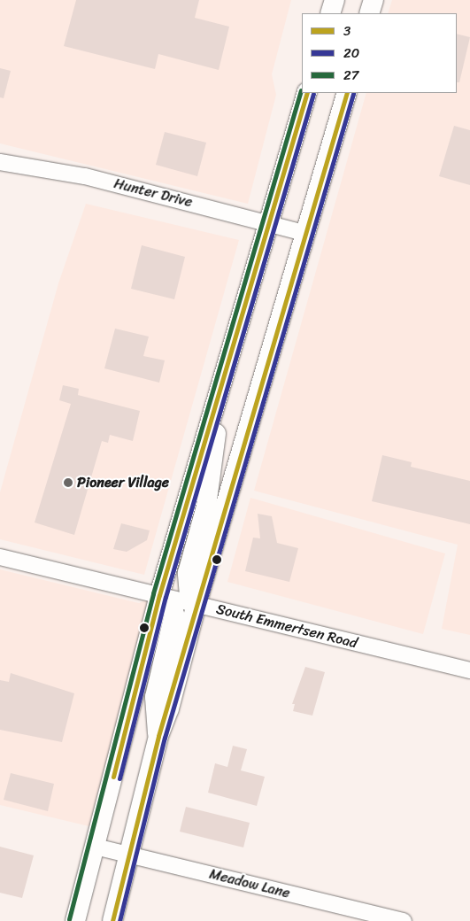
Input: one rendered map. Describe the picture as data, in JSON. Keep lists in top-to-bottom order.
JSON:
{
  "streets": {
    "street": ["Hunter Drive", "South Emmertsen Road", "Meadow Lane"]
  },
  "places": ["Pioneer Village"],
  "lines": ["transit line 27", "transit line 3", "transit line 20"],
  "legend": ["3", "20", "27"]
}
